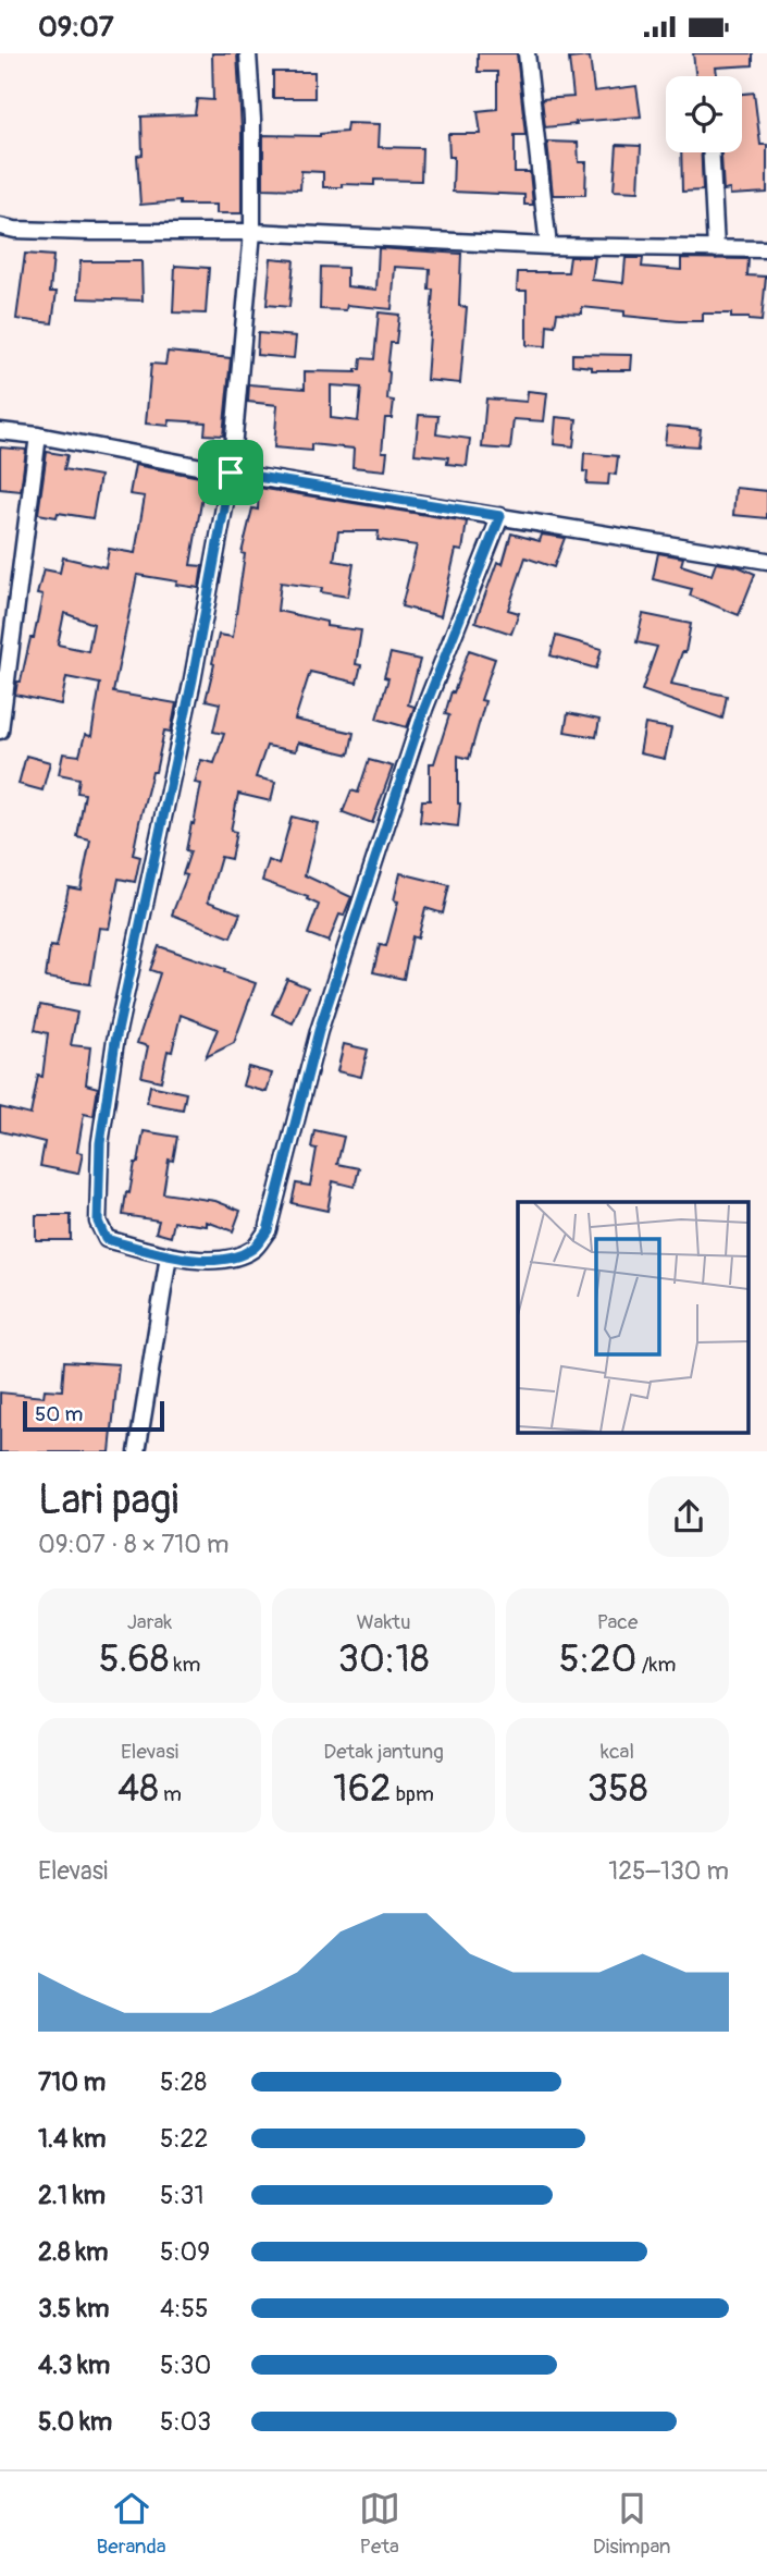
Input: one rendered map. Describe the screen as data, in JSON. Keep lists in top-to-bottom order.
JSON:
{
  "scale_bar": "50 m",
  "page": {
    "status": "09:07",
    "scale": "50 m",
    "heading": ["Lari pagi", "09:07 · 8 × 710 m"],
    "stats": [
      ["Jarak", "5.68 km"],
      ["Waktu", "30:18"],
      ["Pace", "5:20 /km"],
      ["Elevasi", "48 m"],
      ["Detak jantung", "162 bpm"],
      ["kcal", "358"]
    ],
    "chart": ["Elevasi", "125–130 m"],
    "list": [
      {
        "name": "710 m",
        "note": "5:28"
      },
      {
        "name": "1.4 km",
        "note": "5:22"
      },
      {
        "name": "2.1 km",
        "note": "5:31"
      },
      {
        "name": "2.8 km",
        "note": "5:09"
      },
      {
        "name": "3.5 km",
        "note": "4:55"
      },
      {
        "name": "4.3 km",
        "note": "5:30"
      },
      {
        "name": "5.0 km",
        "note": "5:03"
      }
    ],
    "tabs": ["Beranda", "Peta", "Disimpan"]
  }
}
